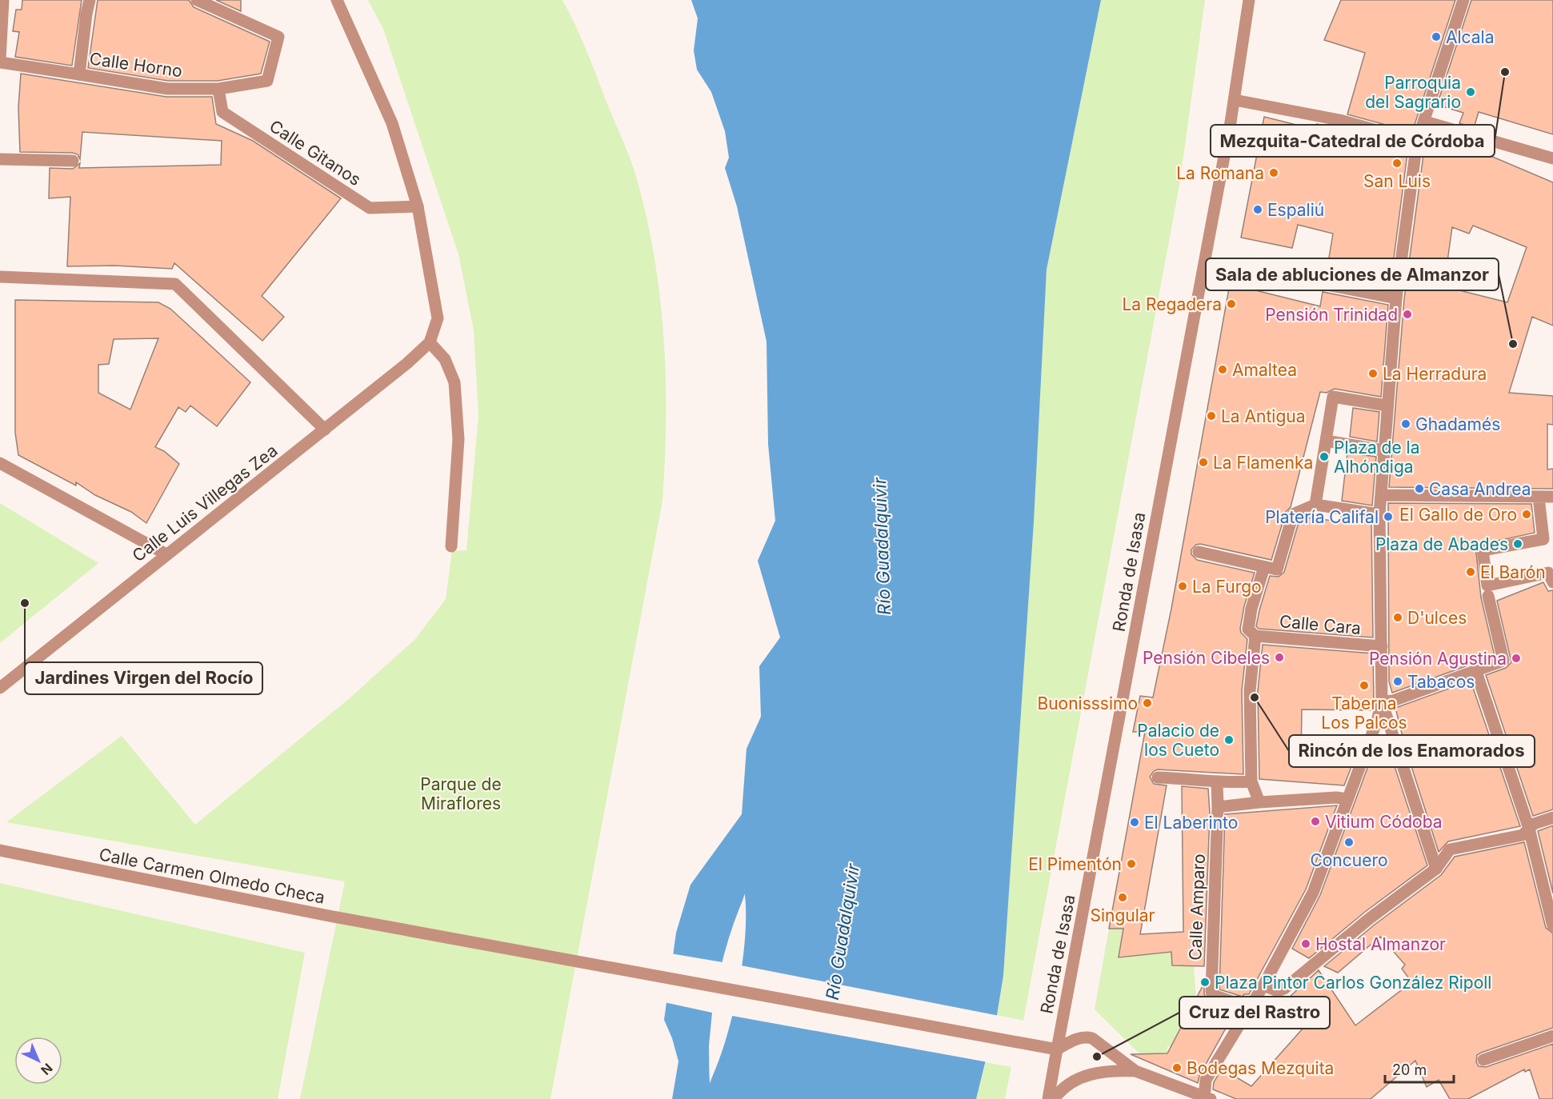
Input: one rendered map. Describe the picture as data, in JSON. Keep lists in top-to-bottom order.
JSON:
{
  "streets": {
    "street": [
      "Calle Horno",
      "Calle Gitanos",
      "Calle Luis Villegas Zea",
      "Ronda de Isasa",
      "Calle Cara",
      "Calle Carmen Olmedo Checa",
      "Calle Amparo"
    ]
  },
  "crossings": [
    ["Calle Horno", "Calle Gitanos"],
    ["Ronda de Isasa", "Calle Carmen Olmedo Checa"]
  ],
  "water": ["Río Guadalquivir"],
  "parks": ["Parque de Miraflores"],
  "places": [
    "Alcala",
    "Mezquita-Catedral de Córdoba",
    "Parroquia del Sagrario",
    "San Luis",
    "La Romana",
    "Espaliú",
    "La Regadera",
    "Pensión Trinidad",
    "Sala de abluciones de Almanzor",
    "Amaltea",
    "La Herradura",
    "La Antigua",
    "Ghadamés",
    "Plaza de la Alhóndiga",
    "La Flamenka",
    "Casa Andrea",
    "El Gallo de Oro",
    "Platería Califal",
    "Plaza de Abades",
    "El Barón",
    "La Furgo",
    "Jardines Virgen del Rocío",
    "D'ulces",
    "Pensión Cibeles",
    "Pensión Agustina",
    "Tabacos",
    "Taberna Los Palcos",
    "Rincón de los Enamorados",
    "Buonisssimo",
    "Palacio de los Cueto",
    "Vitium Códoba",
    "El Laberinto",
    "Concuero",
    "El Pimentón",
    "Singular",
    "Hostal Almanzor",
    "Plaza Pintor Carlos González Ripoll",
    "Cruz del Rastro",
    "Bodegas Mezquita"
  ],
  "scale_bar": "20 m",
  "north": "bottom right"
}
